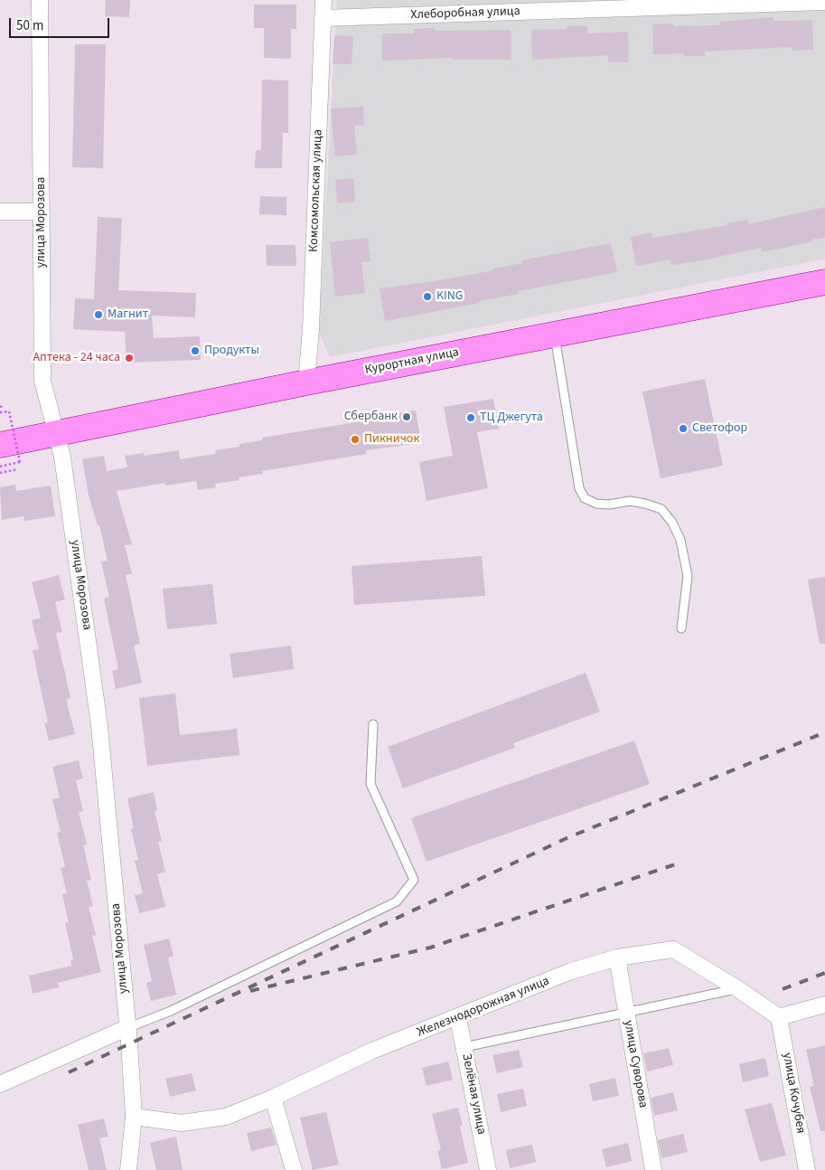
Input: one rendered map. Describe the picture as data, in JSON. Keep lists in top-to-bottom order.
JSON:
{
  "streets": {
    "main road": ["Курортная улица"],
    "street": [
      "Хлеборобная улица",
      "Комсомольская улица",
      "улица Морозова",
      "Железнодорожная улица",
      "улица Суворова",
      "улица Кочубея",
      "Зелёная улица"
    ]
  },
  "crossings": [
    ["Хлеборобная улица", "Комсомольская улица"],
    ["Комсомольская улица", "Курортная улица"],
    ["улица Морозова", "Курортная улица"],
    ["улица Морозова", "Железнодорожная улица"],
    ["Железнодорожная улица", "улица Суворова"],
    ["Железнодорожная улица", "улица Кочубея"],
    ["Железнодорожная улица", "Зелёная улица"]
  ],
  "places": [
    "KING",
    "Магнит",
    "Продукты",
    "Аптека - 24 часа",
    "Сбербанк",
    "ТЦ Джегута",
    "Светофор",
    "Пикничок"
  ],
  "scale_bar": "50 m"
}
